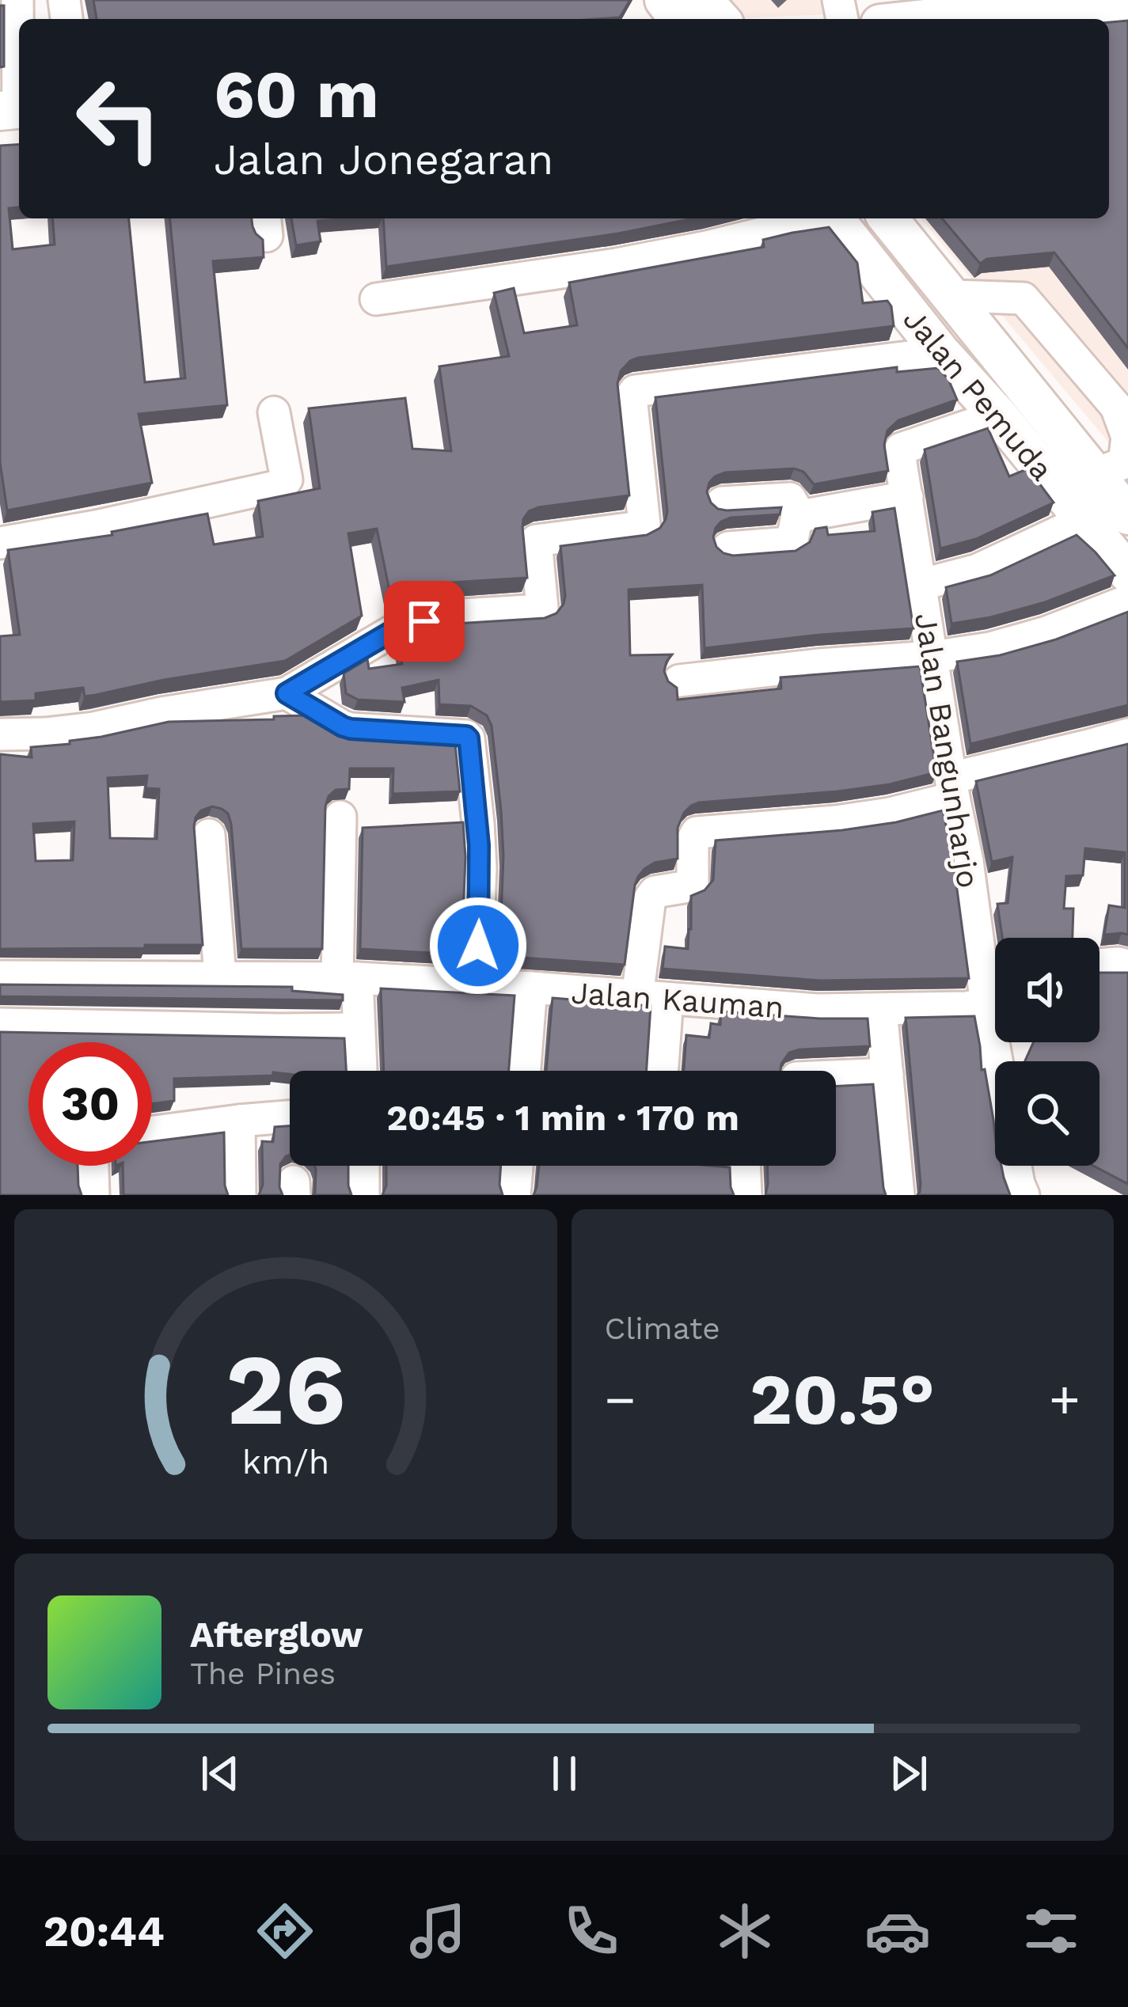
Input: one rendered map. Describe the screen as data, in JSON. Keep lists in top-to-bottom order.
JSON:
{
  "streets": {
    "main road": ["Jalan Pemuda"],
    "street": ["Jalan Bangunharjo", "Jalan Kauman"]
  },
  "crossings": [
    ["Jalan Pemuda", "Jalan Bangunharjo"],
    ["Jalan Bangunharjo", "Jalan Kauman"]
  ],
  "page": {
    "turn": ["60 m", "Jalan Jonegaran"],
    "limit": "30",
    "trip": "20:45 · 1 min · 170 m",
    "tile": "Climate",
    "heat": ["−", "20.5°", "+"],
    "song": ["Afterglow", "The Pines"],
    "tabs": "20:44",
    "gauge": ["26", "km/h"]
  }
}
